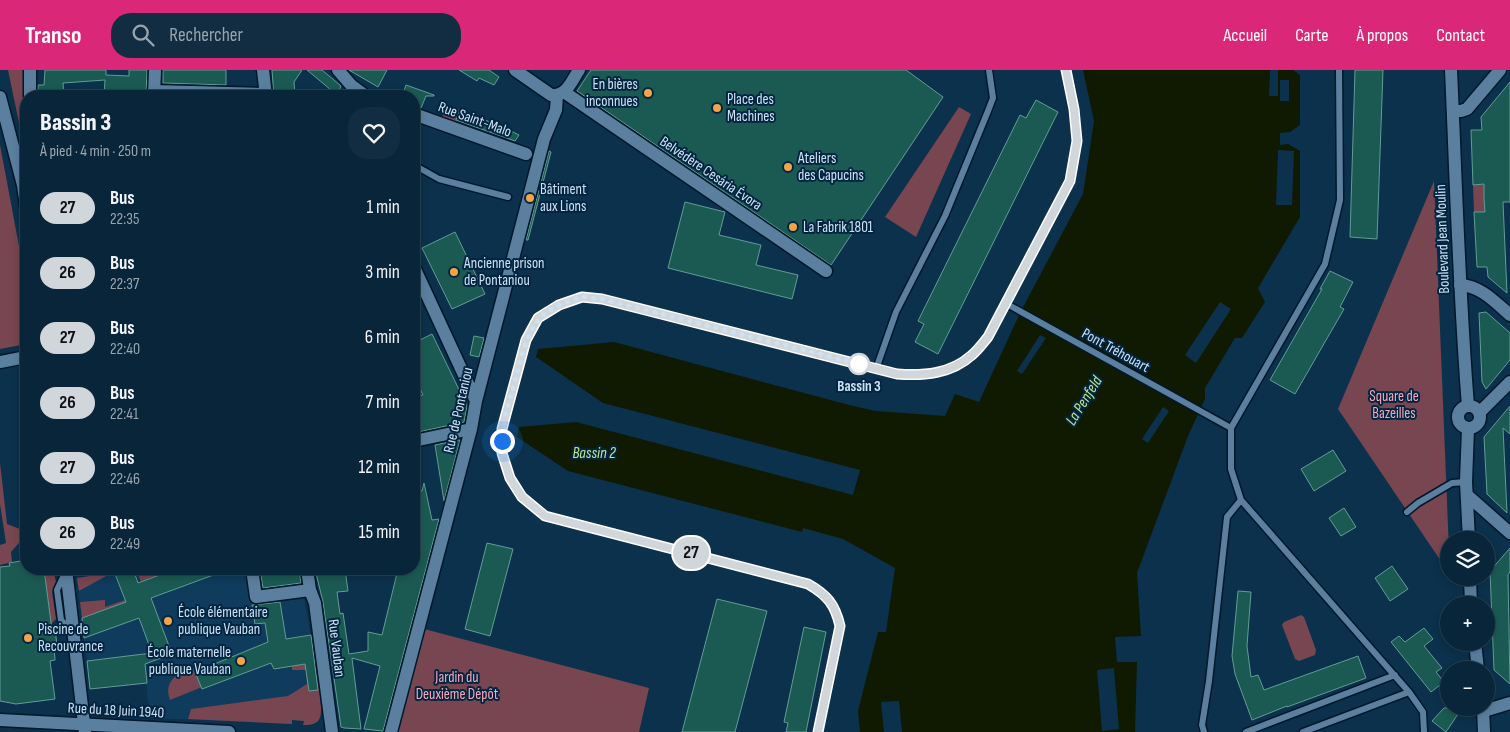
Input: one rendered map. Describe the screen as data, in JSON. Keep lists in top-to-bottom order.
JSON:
{
  "streets": {
    "street": [
      "Rue Saint-Malo",
      "Belvédère Cesária Évora",
      "Boulevard Jean Moulin",
      "Rue de Pontaniou",
      "Rue Vauban",
      "Rue du 18 Juin 1940"
    ],
    "lane": ["Pont Tréhouart"]
  },
  "crossings": [
    ["Belvédère Cesária Évora", "Rue de Pontaniou"]
  ],
  "water": ["La Penfeld", "Bassin 2"],
  "parks": ["Square de Bazeilles", "Jardin du Deuxième Dépôt"],
  "places": [
    "En bières inconnues",
    "Place des Machines",
    "Ateliers des Capucins",
    "Bâtiment aux Lions",
    "La Fabrik 1801",
    "Ancienne prison de Pontaniou",
    "Bassin 3",
    "École élémentaire publique Vauban",
    "Piscine de Recouvrance",
    "École maternelle publique Vauban"
  ],
  "lines": ["bus line 27"],
  "page": {
    "header": "Transo",
    "search": "Rechercher",
    "nav": [
      "Accueil",
      "Carte",
      "À propos",
      "Contact"
    ],
    "on_map": "27",
    "heading": ["Bassin 3", "À pied · 4 min · 250 m"],
    "list": [
      {
        "mark": "27",
        "name": "Bus",
        "note": "22:35",
        "value": "1 min"
      },
      {
        "mark": "26",
        "name": "Bus",
        "note": "22:37",
        "value": "3 min"
      },
      {
        "mark": "27",
        "name": "Bus",
        "note": "22:40",
        "value": "6 min"
      },
      {
        "mark": "26",
        "name": "Bus",
        "note": "22:41",
        "value": "7 min"
      },
      {
        "mark": "27",
        "name": "Bus",
        "note": "22:46",
        "value": "12 min"
      },
      {
        "mark": "26",
        "name": "Bus",
        "note": "22:49",
        "value": "15 min"
      }
    ],
    "map_buttons": ["+", "−"]
  }
}
